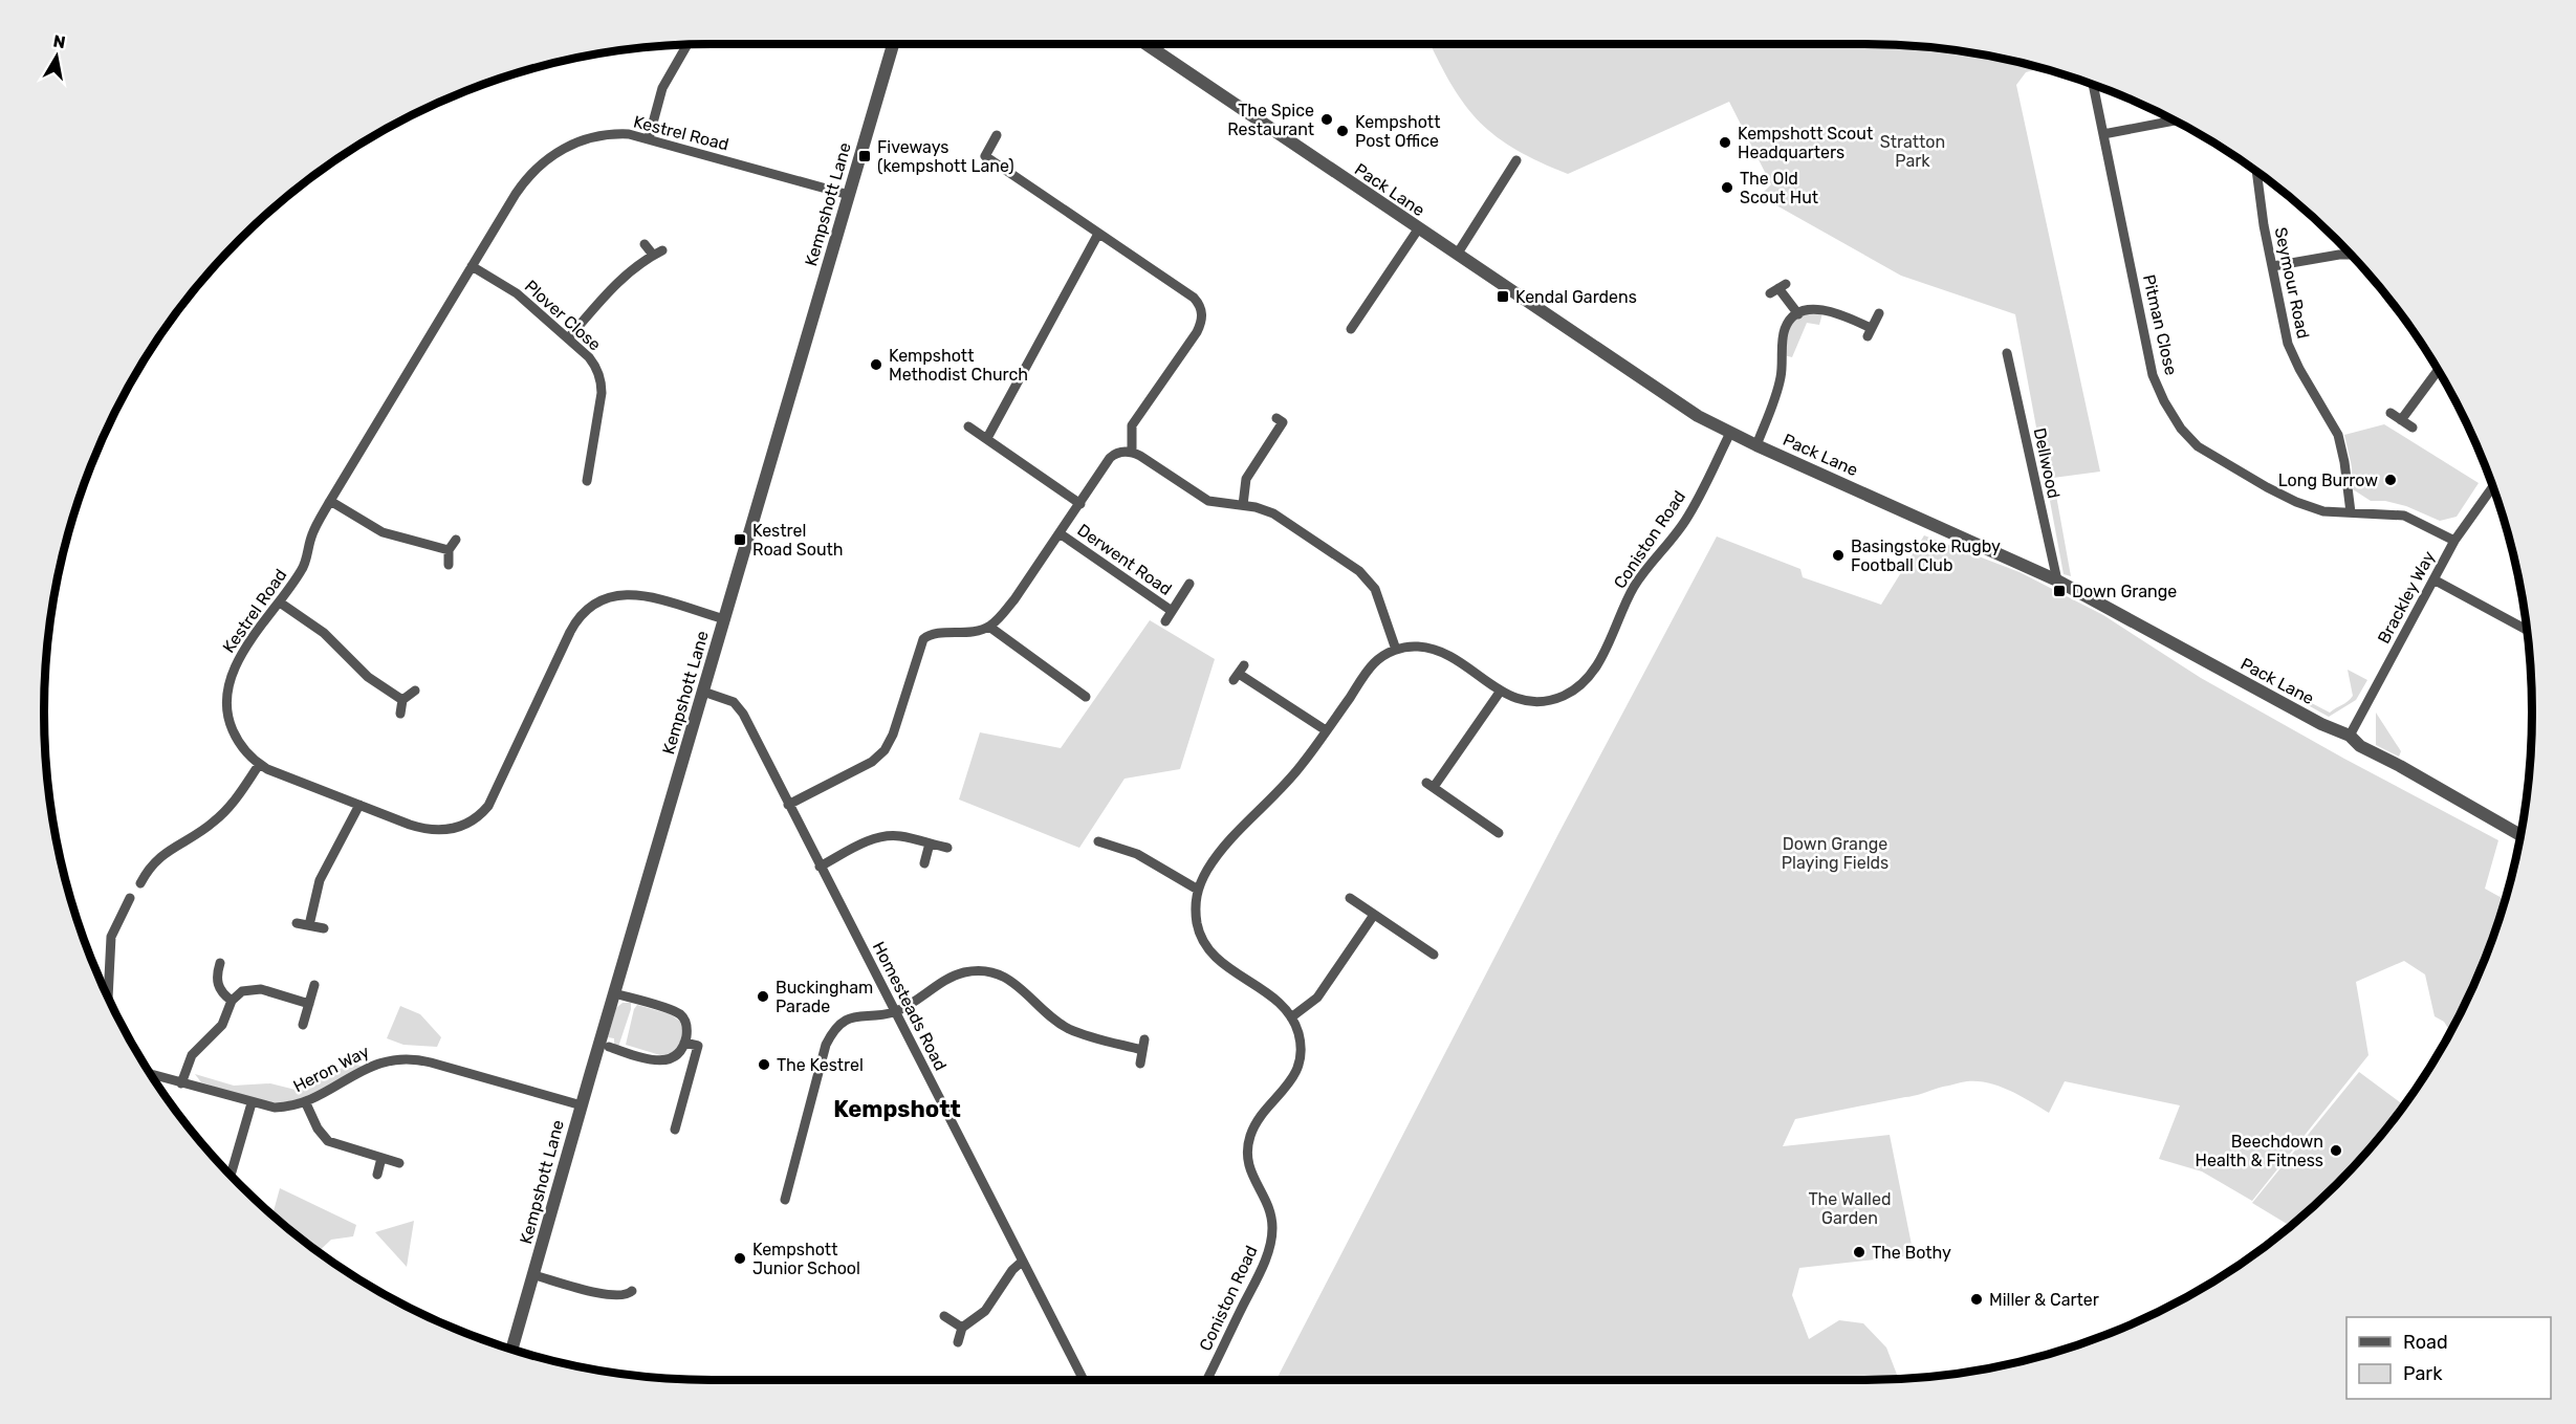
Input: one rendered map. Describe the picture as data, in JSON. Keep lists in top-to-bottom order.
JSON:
{
  "streets": {
    "street": [
      "Kestrel Road",
      "Pack Lane",
      "Kempshott Lane",
      "Seymour Road",
      "Plover Close",
      "Pitman Close",
      "Dellwood",
      "Coniston Road",
      "Derwent Road",
      "Brackley Way",
      "Homesteads Road",
      "Heron Way"
    ]
  },
  "crossings": [
    ["Kestrel Road", "Kempshott Lane"],
    ["Kestrel Road", "Plover Close"],
    ["Pack Lane", "Dellwood"],
    ["Pack Lane", "Coniston Road"],
    ["Pack Lane", "Brackley Way"],
    ["Kempshott Lane", "Homesteads Road"],
    ["Kempshott Lane", "Heron Way"],
    ["Seymour Road", "Pitman Close"],
    ["Pitman Close", "Brackley Way"]
  ],
  "districts": ["Kempshott"],
  "parks": ["Stratton Park", "Down Grange Playing Fields", "The Walled Garden"],
  "places": {
    "other": [
      "The Spice Restaurant",
      "Kempshott Post Office",
      "Kempshott Scout Headquarters",
      "The Old Scout Hut",
      "Kempshott Methodist Church",
      "Long Burrow",
      "Basingstoke Rugby Football Club",
      "Buckingham Parade",
      "The Kestrel",
      "Beechdown Health & Fitness",
      "The Bothy",
      "Kempshott Junior School",
      "Miller & Carter"
    ],
    "transit": [
      "Fiveways (kempshott Lane)",
      "Kendal Gardens",
      "Kestrel Road South",
      "Down Grange"
    ]
  },
  "legend": ["Road", "Park"],
  "north": "top"
}
